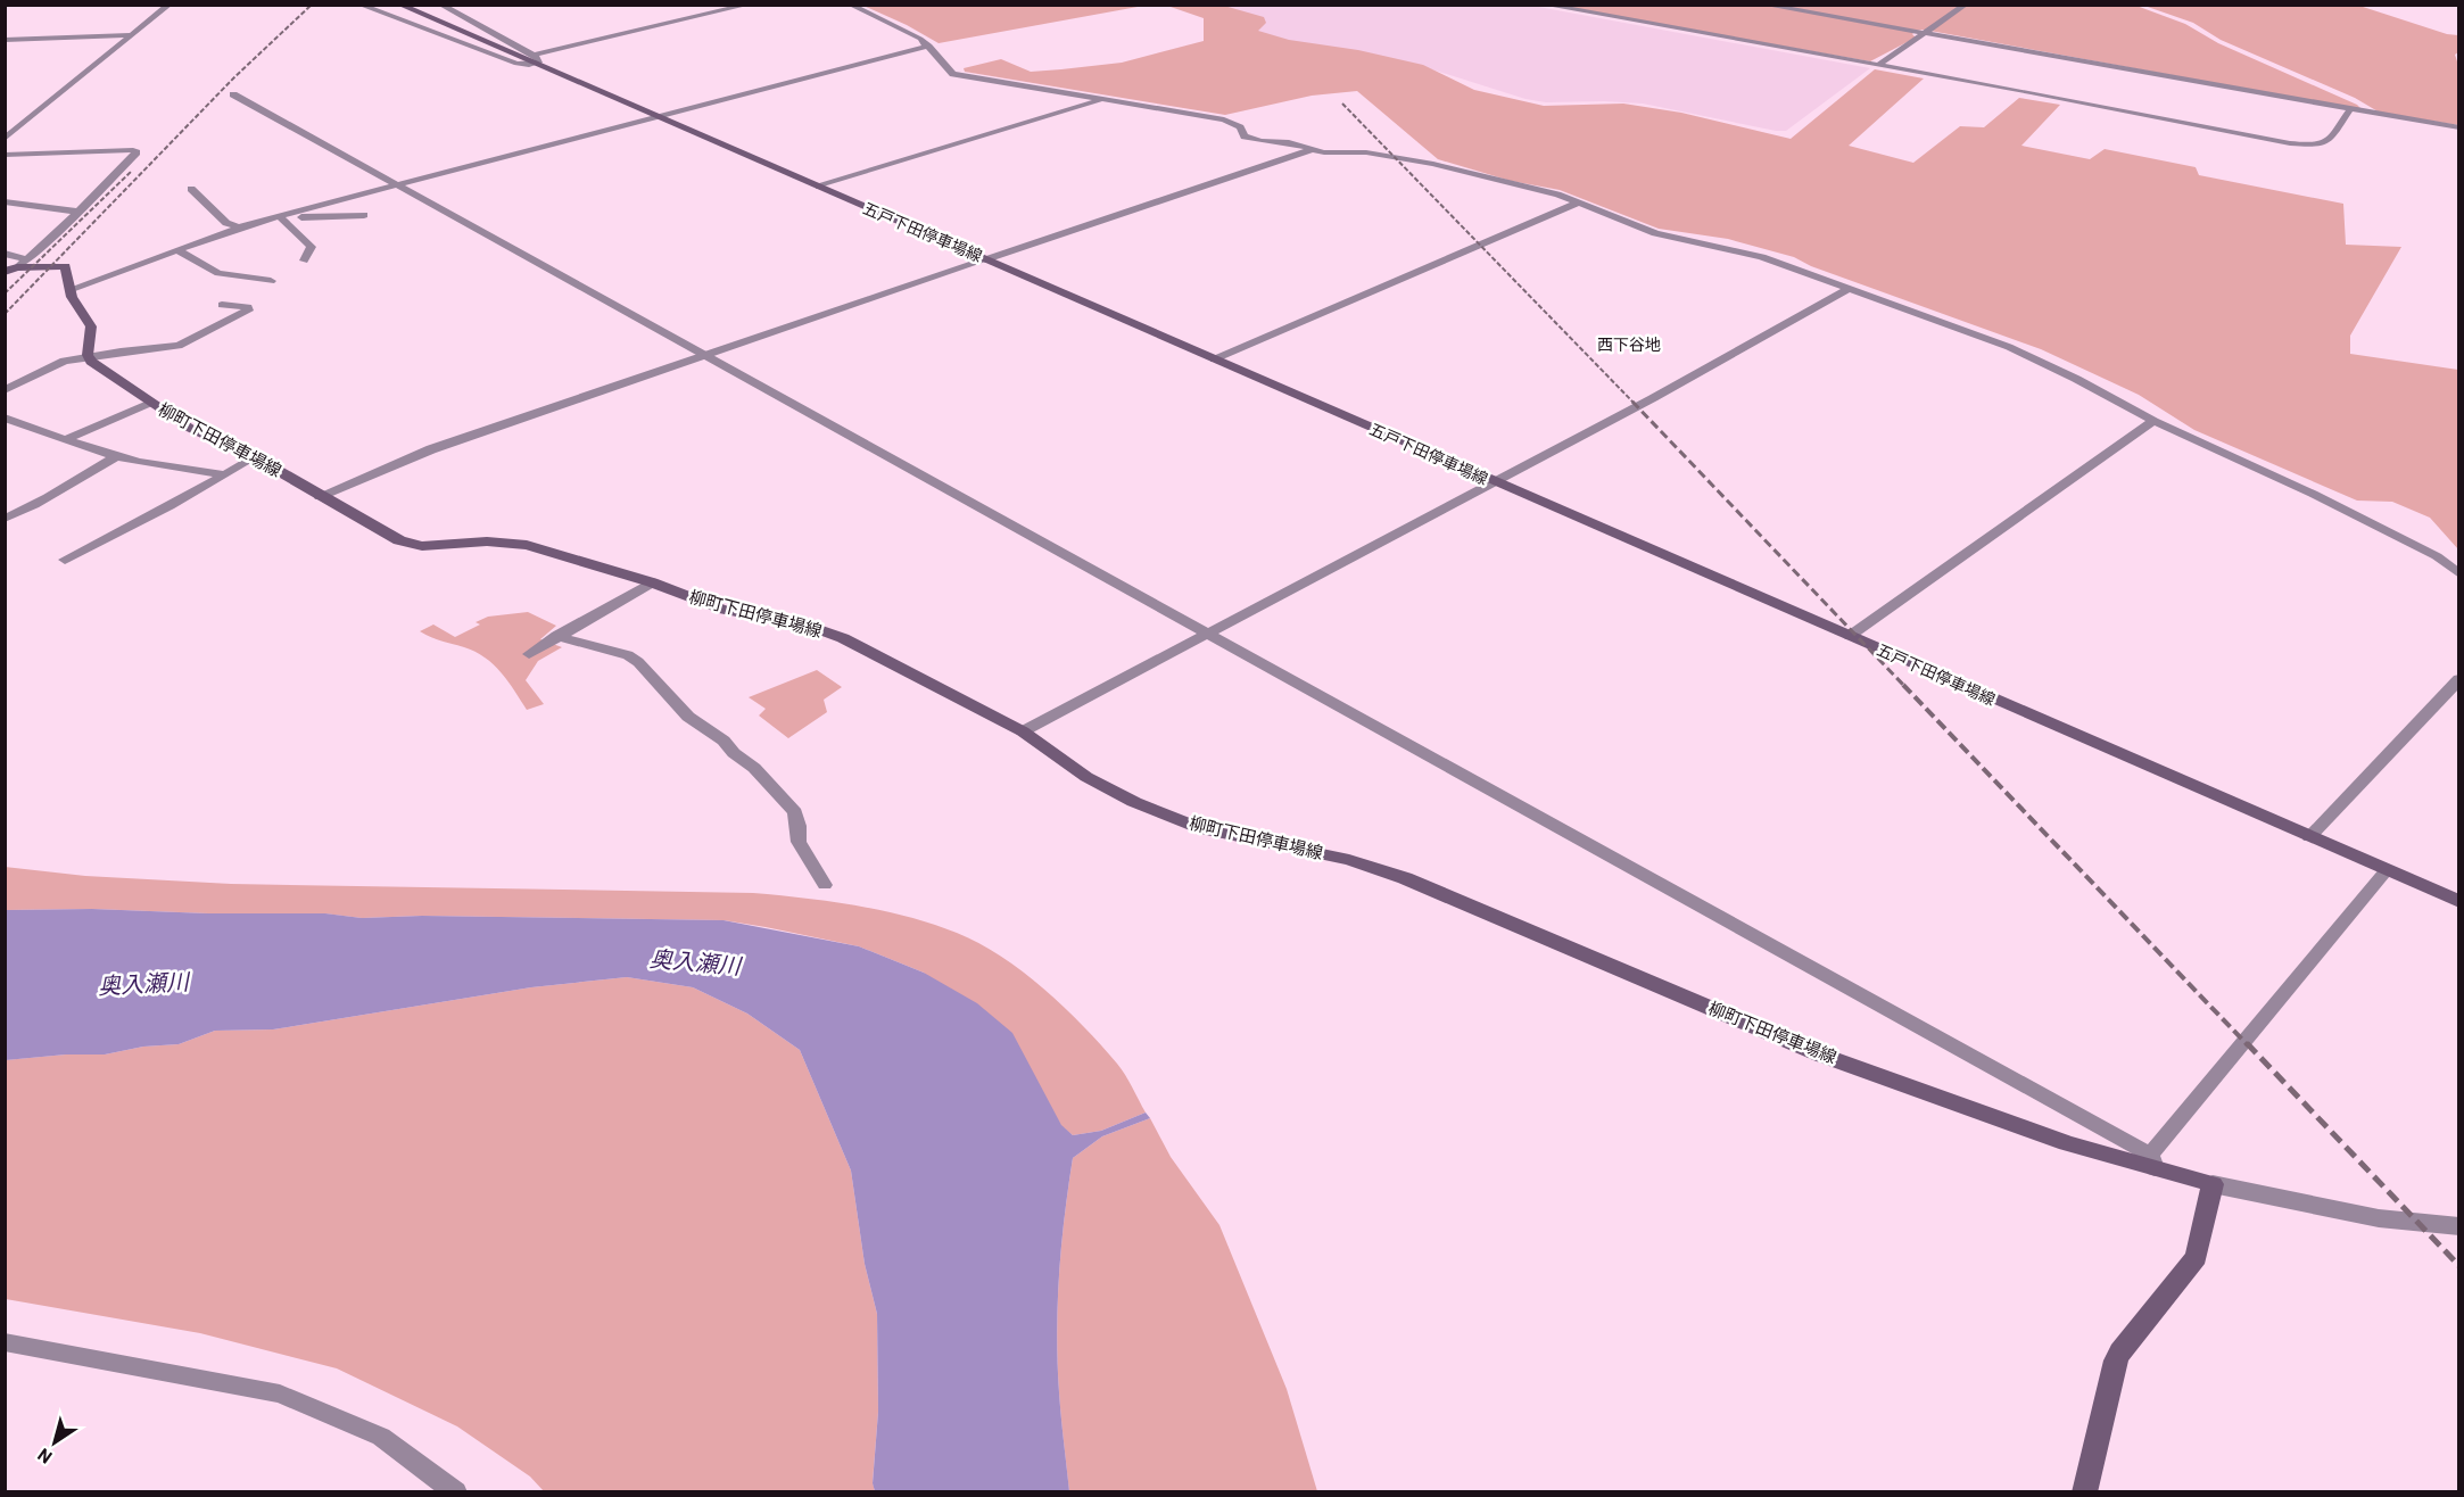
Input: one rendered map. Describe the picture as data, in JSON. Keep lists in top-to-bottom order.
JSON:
{
  "streets": {
    "main road": ["五戸下田停車場線", "柳町下田停車場線"]
  },
  "districts": ["西下谷地"],
  "water": ["奥入瀬川"],
  "north": "bottom left"
}
